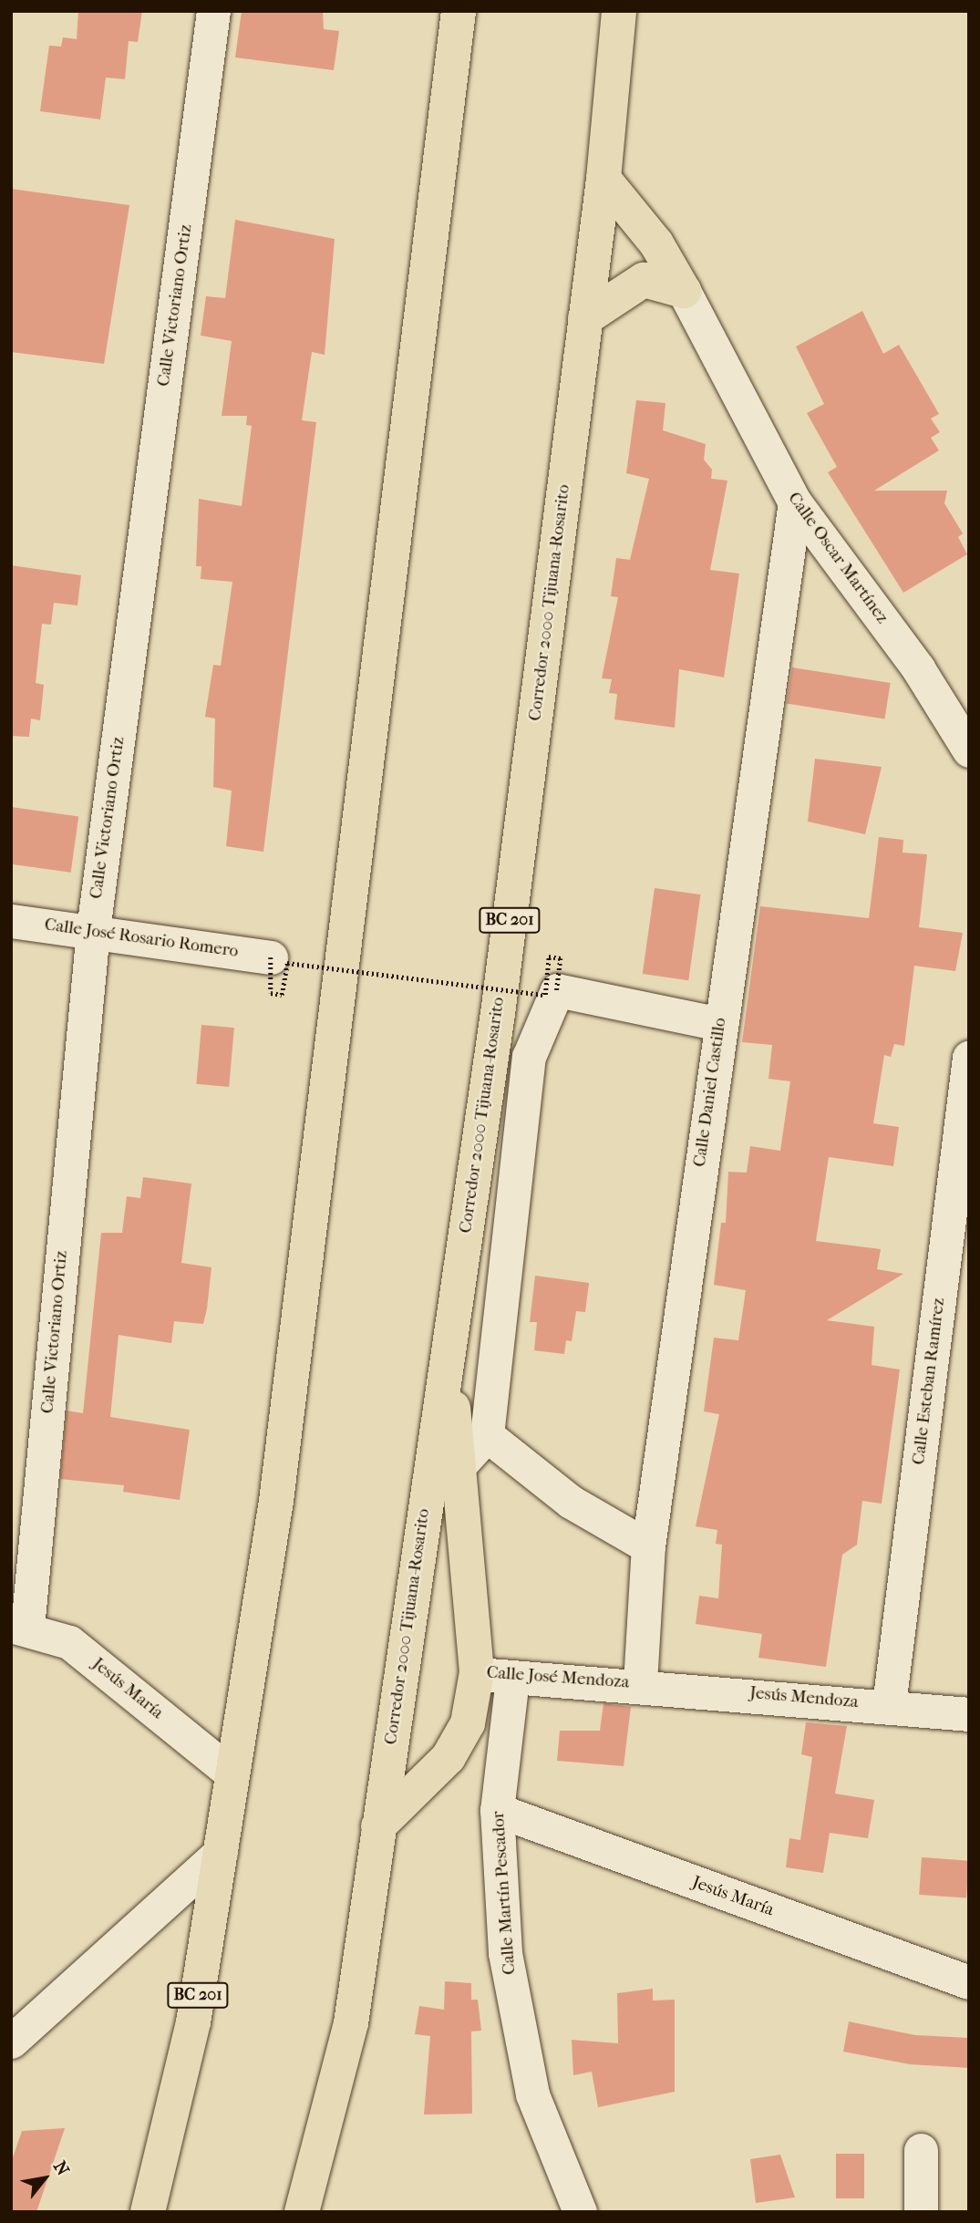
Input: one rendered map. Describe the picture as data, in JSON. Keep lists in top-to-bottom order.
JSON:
{
  "streets": {
    "highway": ["Corredor 2000 Tijuana-Rosarito", "BC 201"],
    "street": [
      "Calle Victoriano Ortiz",
      "Calle Oscar Martínez",
      "Calle José Rosario Romero",
      "Calle Daniel Castillo",
      "Calle Esteban Ramírez",
      "Calle José Mendoza",
      "Jesús María",
      "Jesús Mendoza",
      "Calle Martín Pescador"
    ]
  },
  "crossings": [
    ["Calle Victoriano Ortiz", "Calle José Rosario Romero"],
    ["Calle Victoriano Ortiz", "Jesús María"],
    ["Calle Oscar Martínez", "Calle Daniel Castillo"],
    ["BC 201", "Jesús María"],
    ["Calle Daniel Castillo", "Calle José Mendoza"],
    ["Calle Daniel Castillo", "Jesús Mendoza"],
    ["Calle Esteban Ramírez", "Jesús Mendoza"],
    ["Calle José Mendoza", "Jesús Mendoza"],
    ["Calle José Mendoza", "Calle Martín Pescador"],
    ["Jesús María", "Calle Martín Pescador"]
  ],
  "north": "top right"
}
